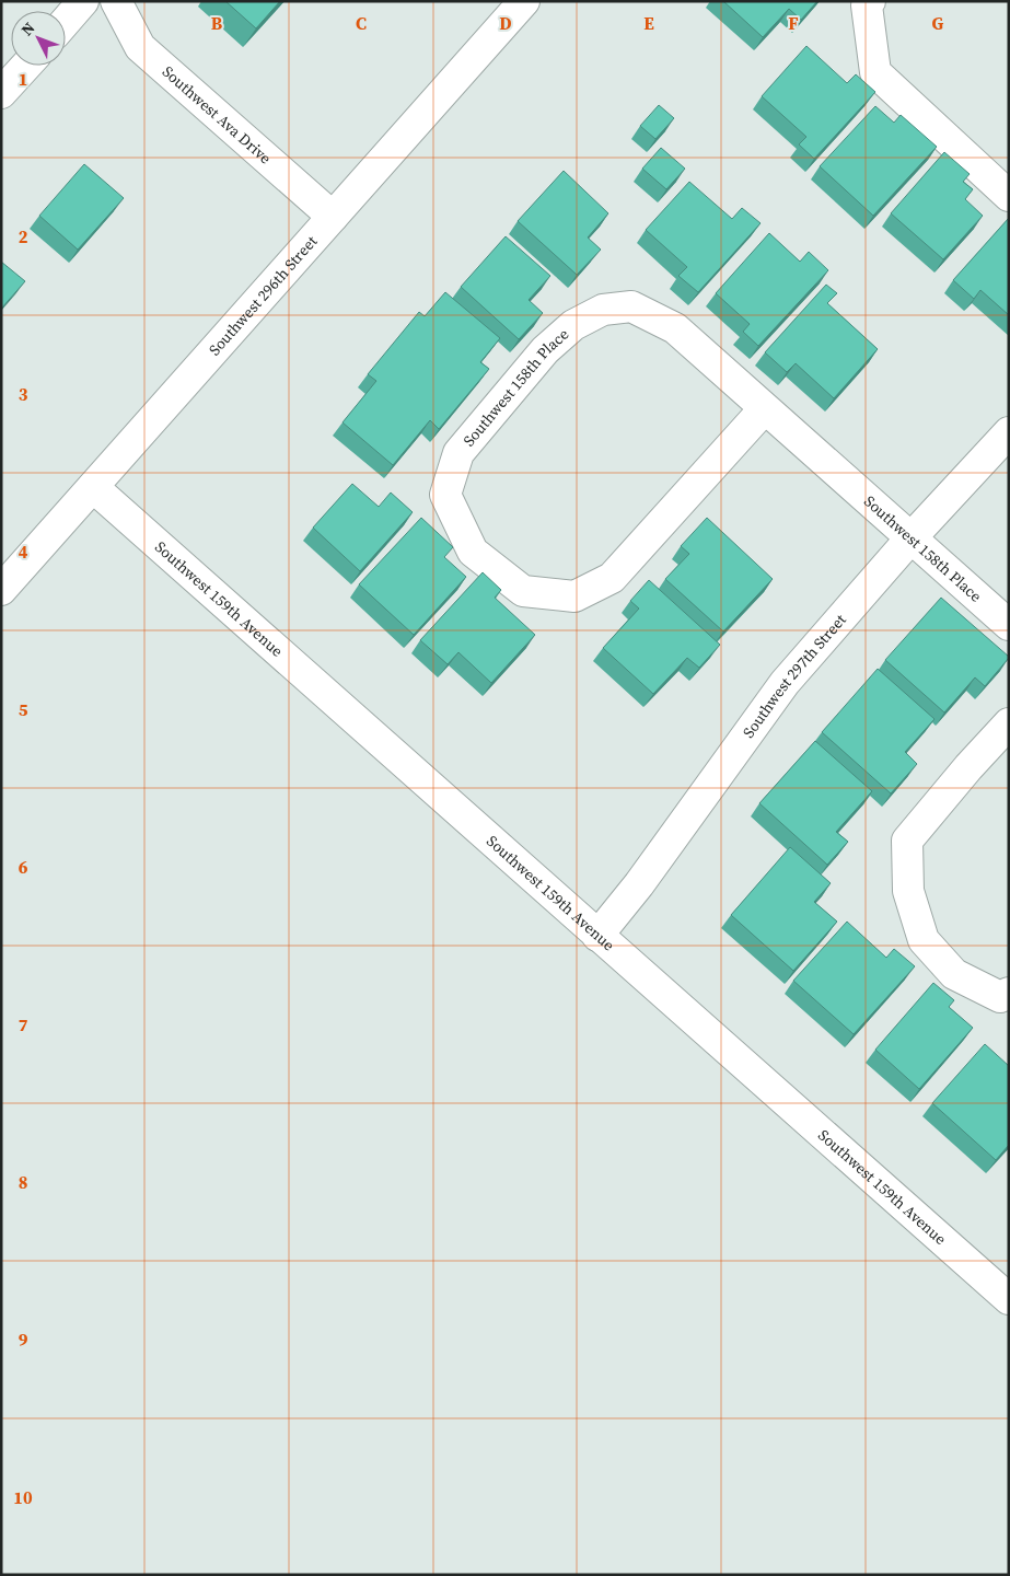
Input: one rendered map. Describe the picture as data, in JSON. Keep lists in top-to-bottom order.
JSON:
{
  "streets": {
    "street": [
      "Southwest Ava Drive",
      "Southwest 296th Street",
      "Southwest 158th Place",
      "Southwest 159th Avenue",
      "Southwest 297th Street"
    ]
  },
  "crossings": [
    ["Southwest Ava Drive", "Southwest 296th Street"],
    ["Southwest 296th Street", "Southwest 159th Avenue"],
    ["Southwest 158th Place", "Southwest 297th Street"],
    ["Southwest 159th Avenue", "Southwest 297th Street"]
  ],
  "north": "top left",
  "grid": {
    "columns": [
      "B",
      "C",
      "D",
      "E",
      "F",
      "G"
    ],
    "rows": [
      "1",
      "2",
      "3",
      "4",
      "5",
      "6",
      "7",
      "8",
      "9",
      "10"
    ]
  }
}
